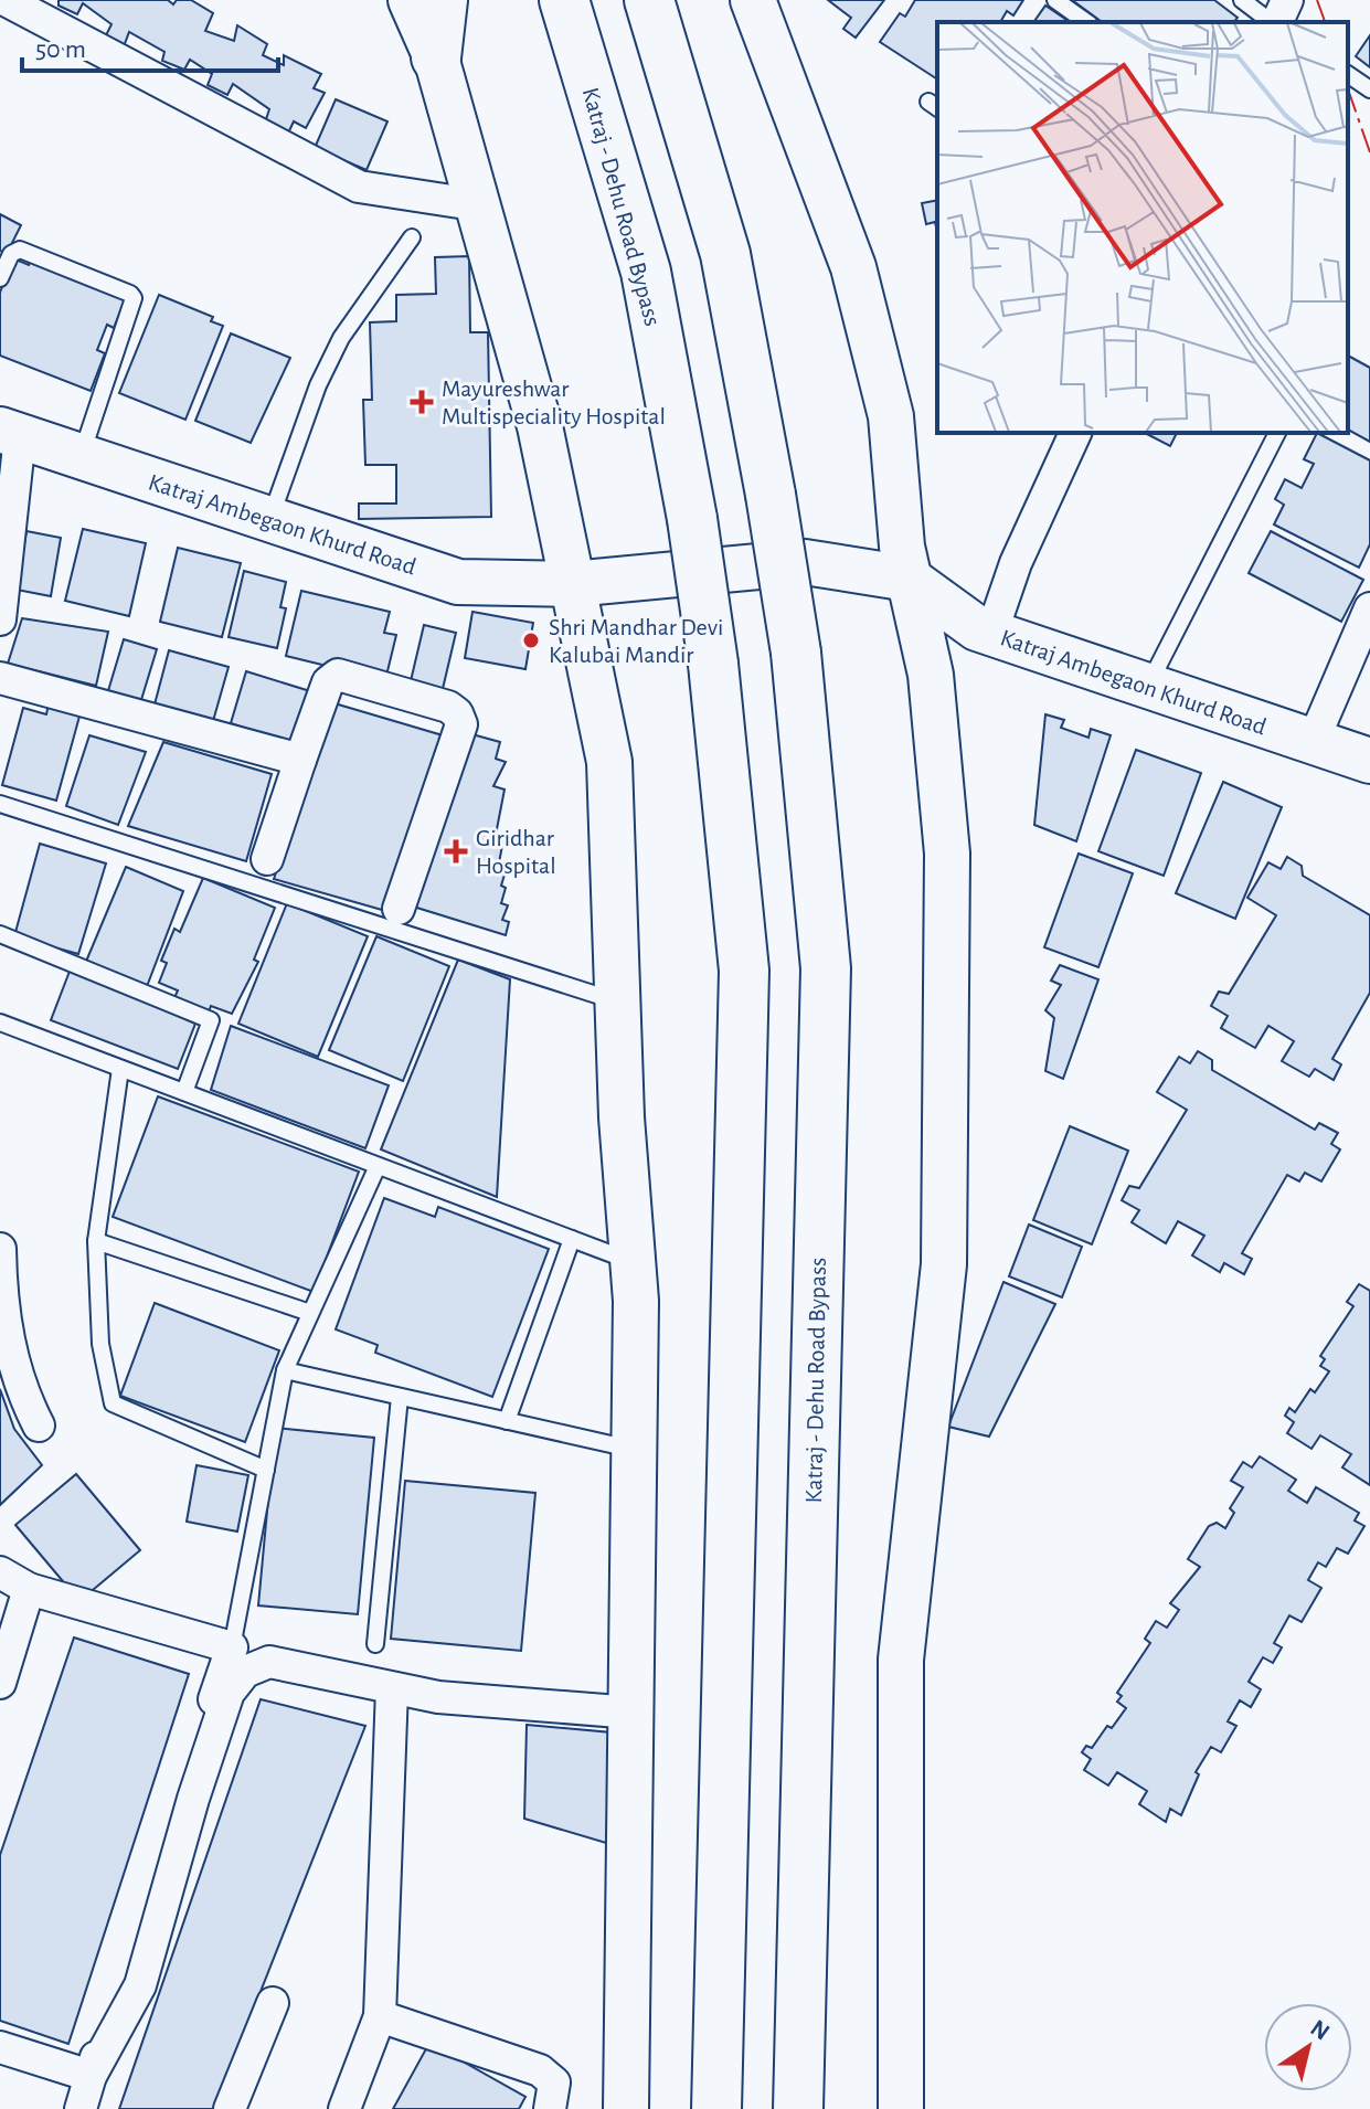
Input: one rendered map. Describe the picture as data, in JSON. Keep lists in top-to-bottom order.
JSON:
{
  "streets": {
    "highway": ["Katraj - Dehu Road Bypass"],
    "street": ["Katraj Ambegaon Khurd Road"]
  },
  "places": {
    "health": ["Mayureshwar Multispeciality Hospital", "Giridhar Hospital"],
    "other": ["Shri Mandhar Devi Kalubai Mandir"]
  },
  "scale_bar": "50 m",
  "north": "top right"
}
